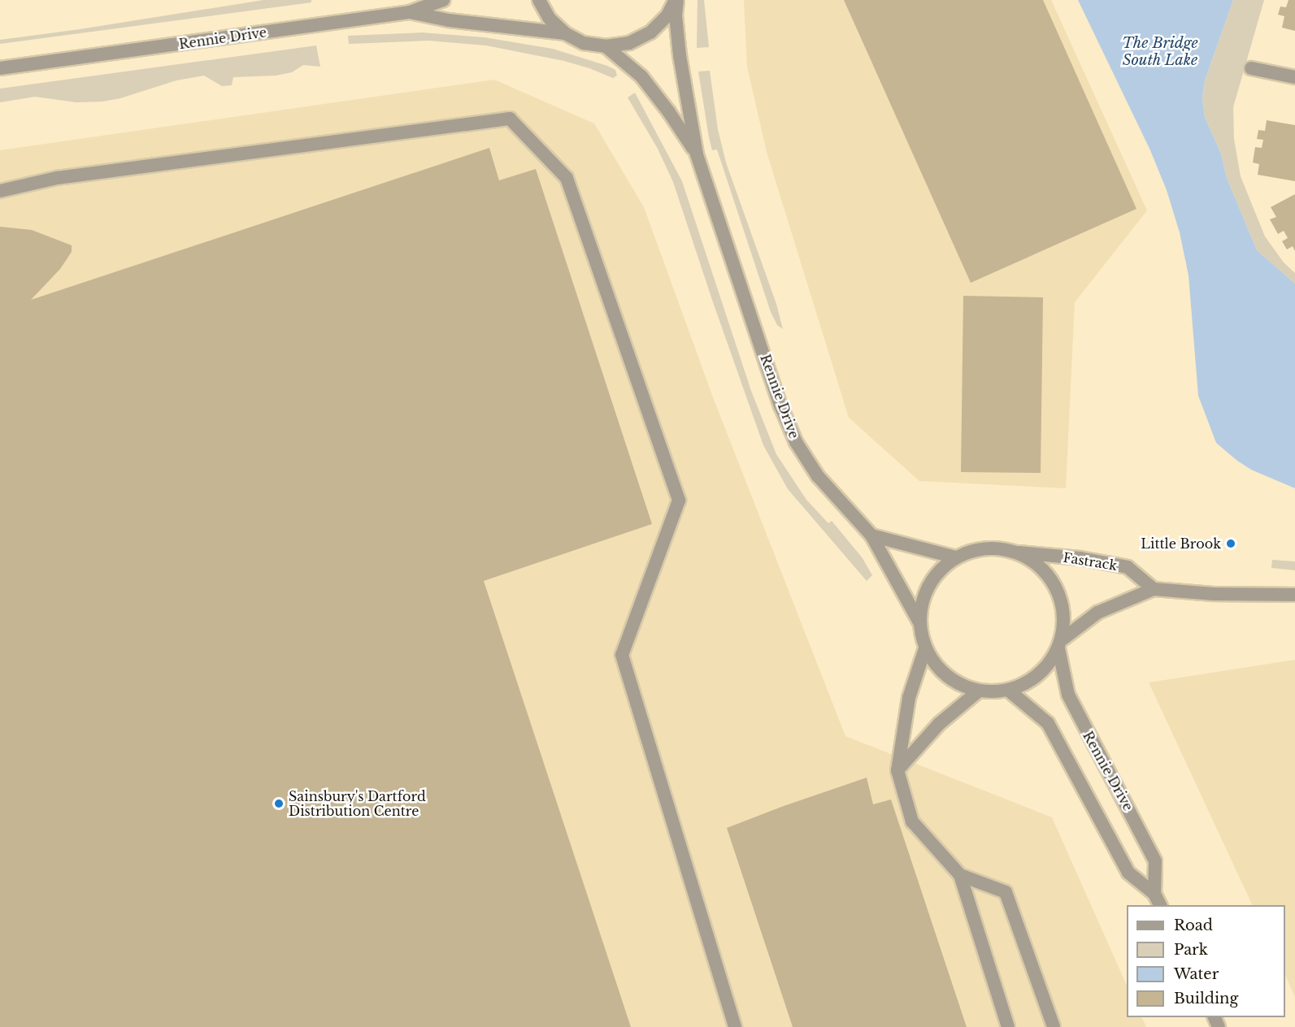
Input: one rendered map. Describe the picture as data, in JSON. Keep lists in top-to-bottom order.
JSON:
{
  "streets": {
    "street": ["Rennie Drive", "Fastrack"]
  },
  "crossings": [
    ["Rennie Drive", "Fastrack"]
  ],
  "water": ["The Bridge South Lake"],
  "places": ["Little Brook", "Sainsbury's Dartford Distribution Centre"],
  "legend": [
    "Road",
    "Park",
    "Water",
    "Building"
  ]
}
